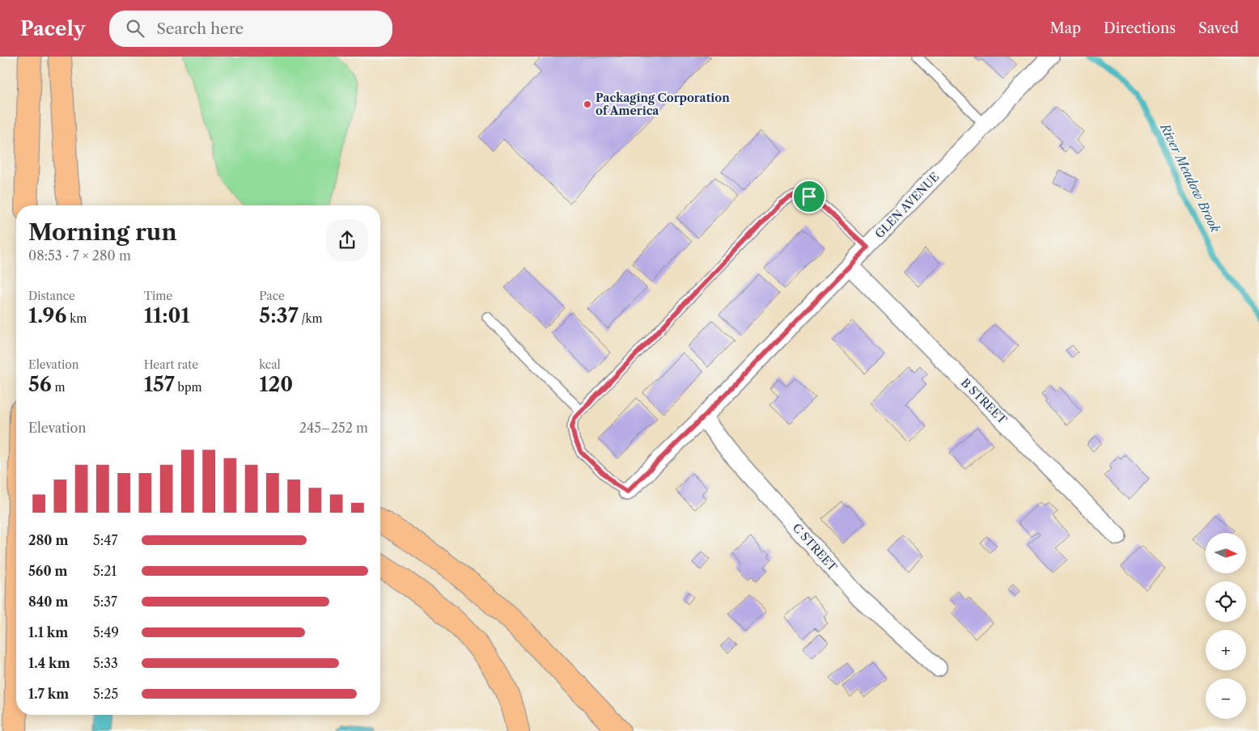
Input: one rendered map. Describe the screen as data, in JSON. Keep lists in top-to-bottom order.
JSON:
{
  "streets": {
    "street": ["GLEN AVENUE", "B STREET", "C STREET"]
  },
  "crossings": [
    ["GLEN AVENUE", "B STREET"],
    ["GLEN AVENUE", "C STREET"]
  ],
  "water": ["River Meadow Brook"],
  "places": ["Packaging Corporation of America"],
  "north": "right",
  "page": {
    "header": "Pacely",
    "search": "Search here",
    "nav": ["Map", "Directions", "Saved"],
    "heading": ["Morning run", "08:53 · 7 × 280 m"],
    "stats": [
      ["Distance", "1.96 km"],
      ["Time", "11:01"],
      ["Pace", "5:37 /km"],
      ["Elevation", "56 m"],
      ["Heart rate", "157 bpm"],
      ["kcal", "120"]
    ],
    "chart": ["Elevation", "245–252 m"],
    "list": [
      {
        "name": "280 m",
        "note": "5:47"
      },
      {
        "name": "560 m",
        "note": "5:21"
      },
      {
        "name": "840 m",
        "note": "5:37"
      },
      {
        "name": "1.1 km",
        "note": "5:49"
      },
      {
        "name": "1.4 km",
        "note": "5:33"
      },
      {
        "name": "1.7 km",
        "note": "5:25"
      }
    ],
    "map_buttons": ["+", "−"]
  }
}
